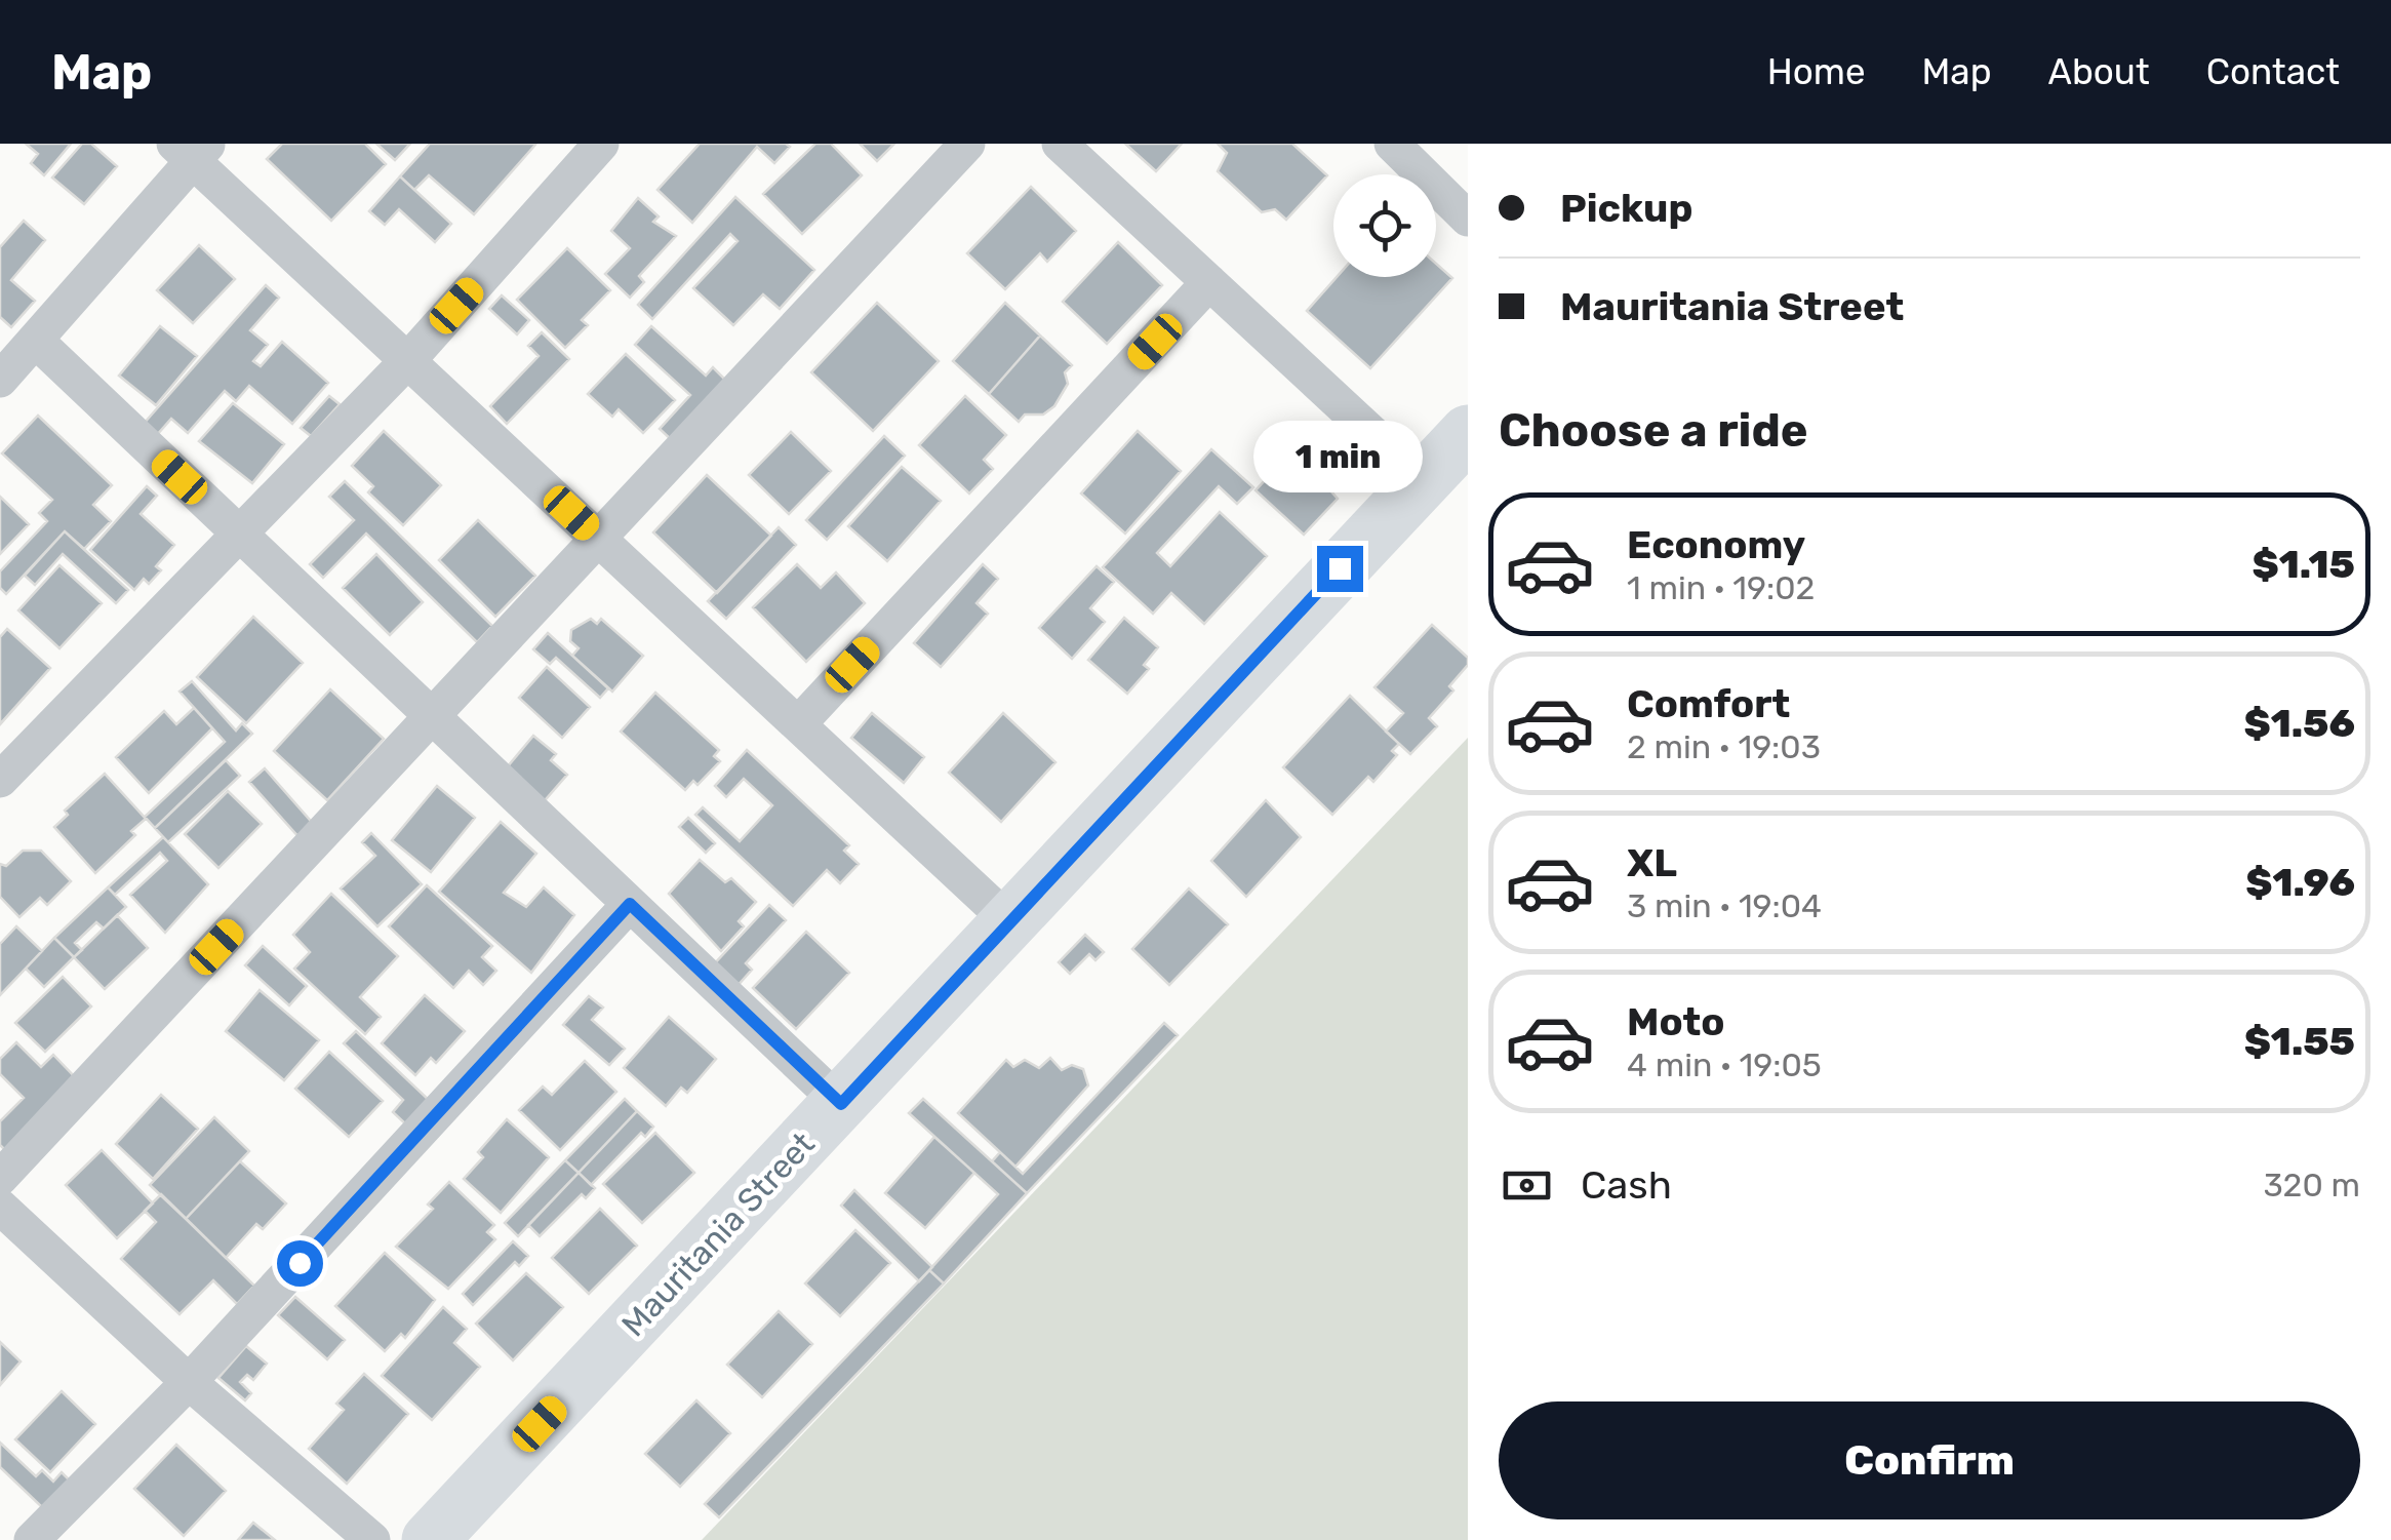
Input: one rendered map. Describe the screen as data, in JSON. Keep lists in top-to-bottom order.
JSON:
{
  "streets": {
    "main road": ["Mauritania Street"]
  },
  "page": {
    "header": "Map",
    "nav": [
      "Home",
      "Map",
      "About",
      "Contact"
    ],
    "banner": ["Pickup", "Mauritania Street"],
    "heading": "Choose a ride",
    "bubble": "1 min",
    "list": [
      {
        "name": "Economy",
        "note": "1 min · 19:02",
        "value": "$1.15"
      },
      {
        "name": "Comfort",
        "note": "2 min · 19:03",
        "value": "$1.56"
      },
      {
        "name": "XL",
        "note": "3 min · 19:04",
        "value": "$1.96"
      },
      {
        "name": "Moto",
        "note": "4 min · 19:05",
        "value": "$1.55"
      }
    ],
    "pay": ["Cash", "320 m"],
    "buttons": "Confirm"
  }
}
